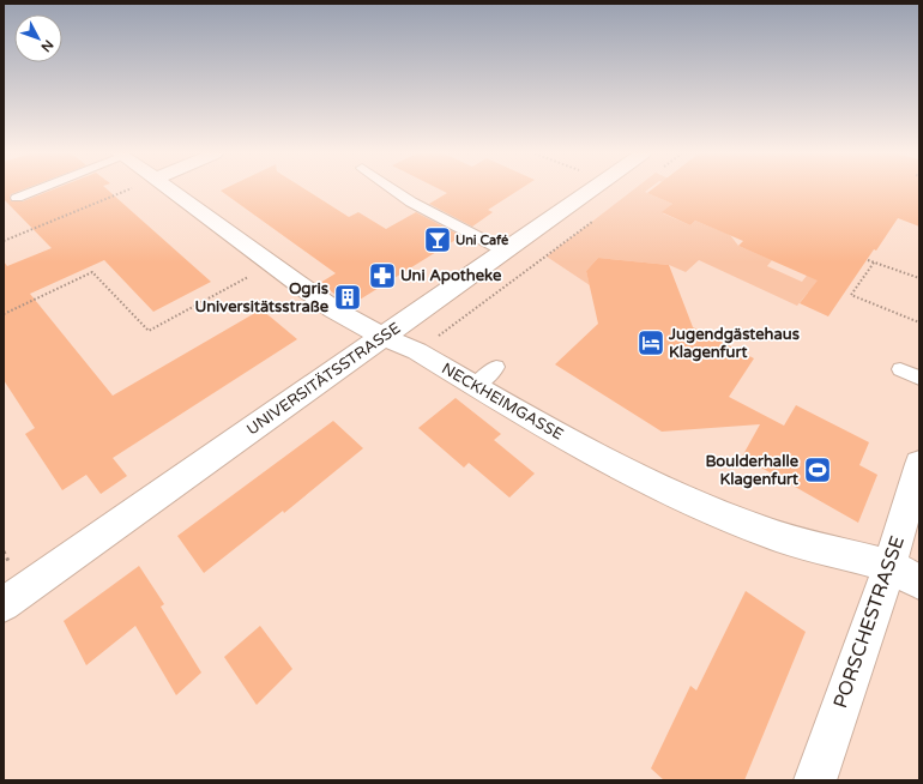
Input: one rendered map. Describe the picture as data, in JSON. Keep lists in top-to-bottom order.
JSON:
{
  "streets": {
    "street": ["UNIVERSITÄTSSTRASSE", "NECKHEIMGASSE", "PORSCHESTRASSE"]
  },
  "crossings": [
    ["UNIVERSITÄTSSTRASSE", "NECKHEIMGASSE"],
    ["NECKHEIMGASSE", "PORSCHESTRASSE"]
  ],
  "places": {
    "bar": ["Uni Café"],
    "pharmacy": ["Uni Apotheke"],
    "building": ["Ogris Universitätsstraße"],
    "hotel": ["Jugendgästehaus Klagenfurt"],
    "sports": ["Boulderhalle Klagenfurt"]
  },
  "north": "bottom right"
}
